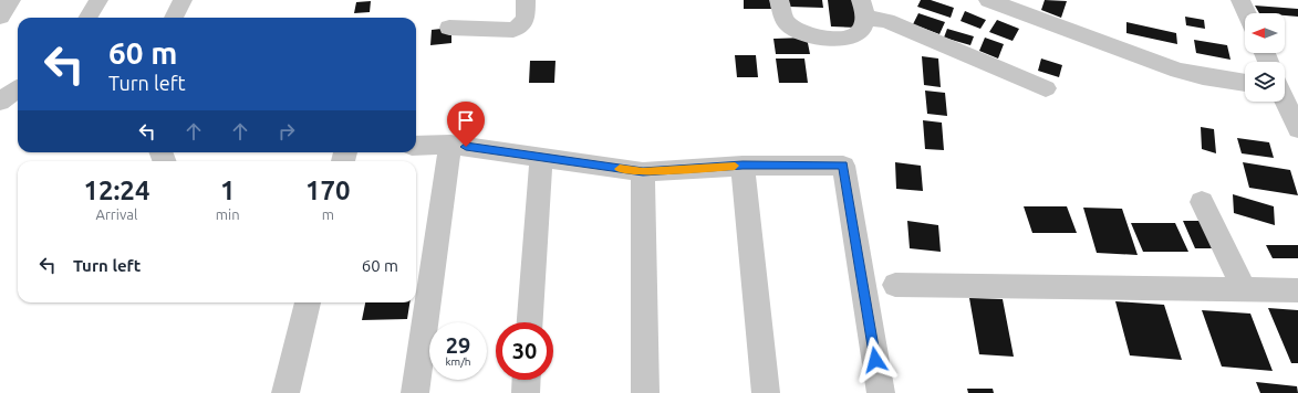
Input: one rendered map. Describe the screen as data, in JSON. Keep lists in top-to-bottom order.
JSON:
{
  "north": "left",
  "page": {
    "turn": ["60 m", "Turn left"],
    "eta": [
      "12:24",
      "Arrival",
      "1",
      "min",
      "170",
      "m"
    ],
    "list": [
      {
        "name": "Turn left",
        "value": "60 m"
      }
    ],
    "speed": "29 km/h",
    "limit": "30"
  }
}
